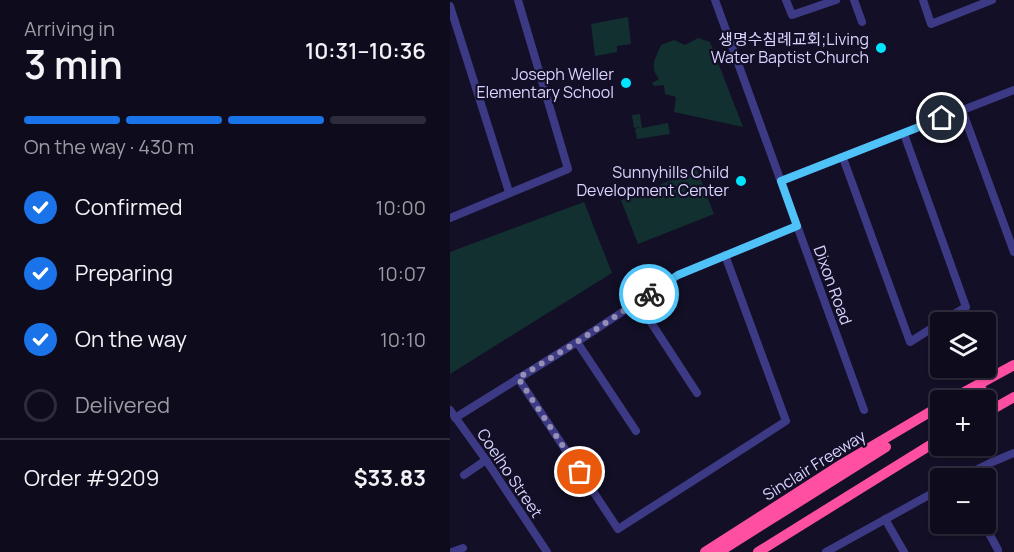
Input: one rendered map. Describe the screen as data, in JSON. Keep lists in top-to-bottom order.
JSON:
{
  "streets": {
    "highway": ["Sinclair Freeway"],
    "street": ["Dixon Road", "Coelho Street"]
  },
  "places": ["생명수침례교회;Living Water Baptist Church", "Joseph Weller Elementary School", "Sunnyhills Child Development Center"],
  "page": {
    "heading": ["3 min", "Arriving in", "10:31–10:36"],
    "panel": ["Order #9209", "$33.83"],
    "bar": "On the way · 430 m",
    "list": [
      ["Confirmed", "10:00"],
      ["Preparing", "10:07"],
      ["On the way", "10:10"],
      "Delivered"
    ],
    "map_buttons": ["+", "−"]
  }
}
